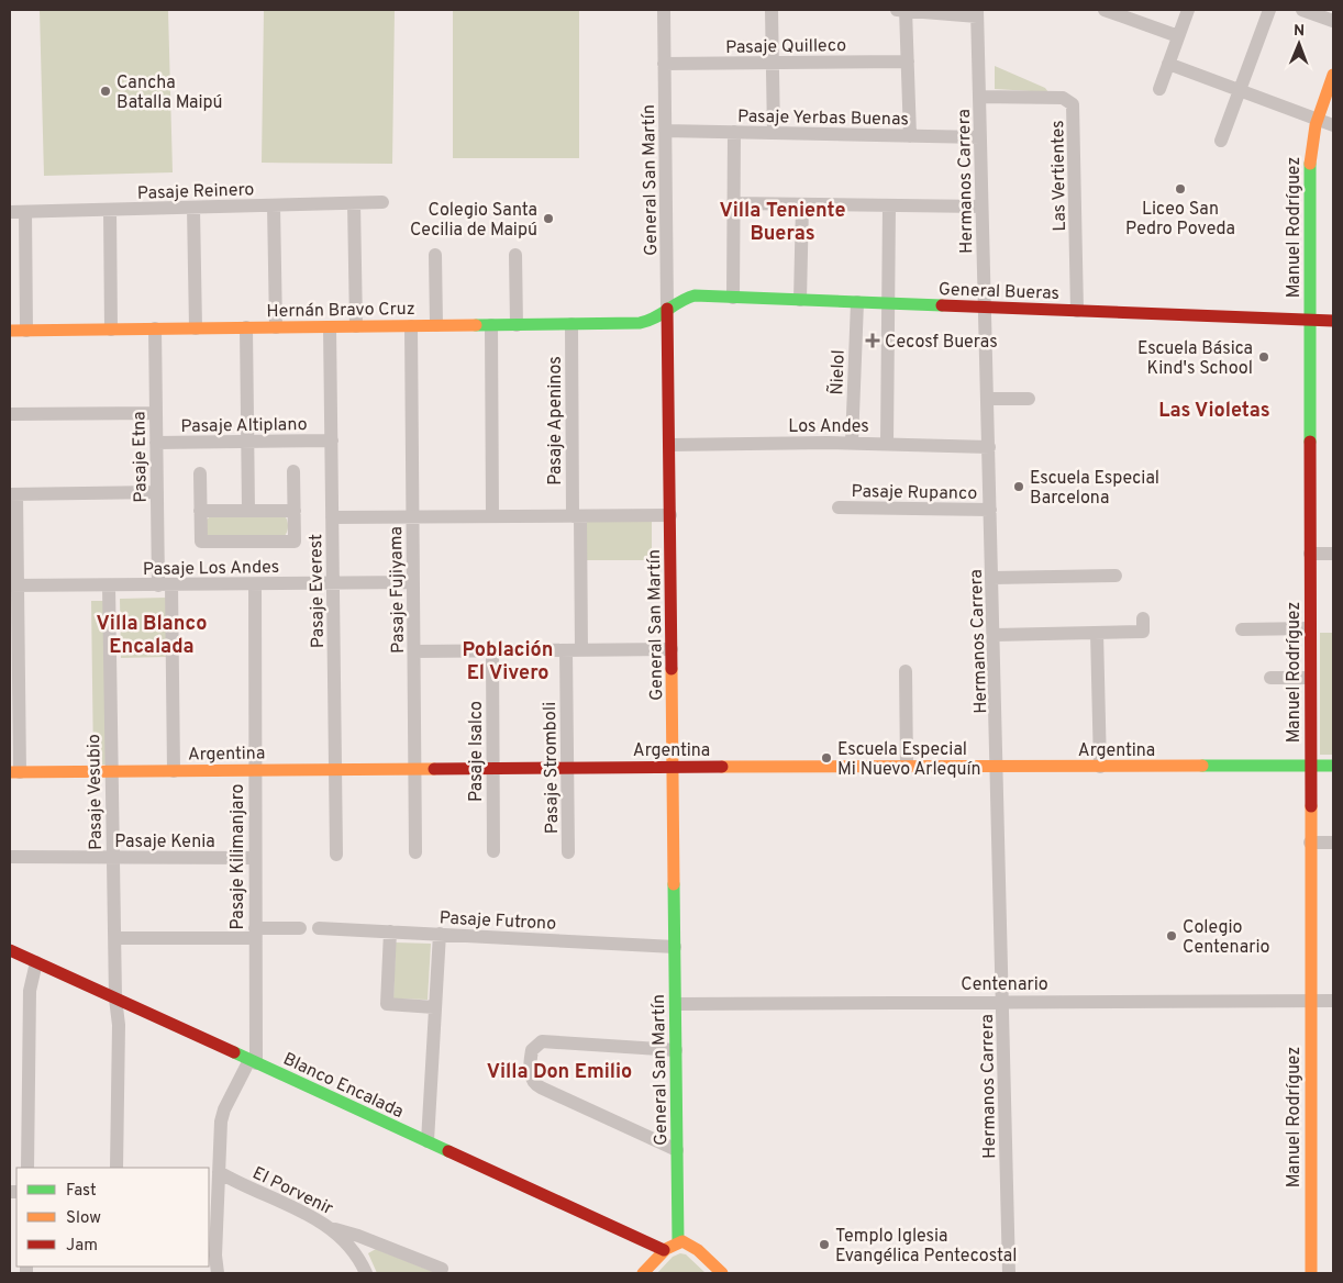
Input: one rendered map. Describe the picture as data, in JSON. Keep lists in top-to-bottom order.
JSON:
{
  "streets": {
    "street": [
      "Pasaje Quilleco",
      "Pasaje Yerbas Buenas",
      "Las Vertientes",
      "General San Martín",
      "Hermanos Carrera",
      "Pasaje Reinero",
      "Manuel Rodríguez",
      "General Bueras",
      "Hernán Bravo Cruz",
      "Ñielol",
      "Pasaje Apeninos",
      "Pasaje Altiplano",
      "Los Andes",
      "Pasaje Etna",
      "Pasaje Rupanco",
      "Pasaje Los Andes",
      "Pasaje Fujiyama",
      "Pasaje Everest",
      "Argentina",
      "Pasaje Isalco",
      "Pasaje Stromboli",
      "Pasaje Vesubio",
      "Pasaje Kenia",
      "Pasaje Kilimanjaro",
      "Pasaje Futrono",
      "Centenario",
      "Blanco Encalada",
      "El Porvenir"
    ]
  },
  "crossings": [
    ["Pasaje Quilleco", "General San Martín"],
    ["Pasaje Yerbas Buenas", "General San Martín"],
    ["Pasaje Yerbas Buenas", "Hermanos Carrera"],
    ["Las Vertientes", "Hermanos Carrera"],
    ["Las Vertientes", "General Bueras"],
    ["General San Martín", "General Bueras"],
    ["General San Martín", "Hernán Bravo Cruz"],
    ["General San Martín", "Los Andes"],
    ["General San Martín", "Argentina"],
    ["General San Martín", "Pasaje Futrono"],
    ["General San Martín", "Centenario"],
    ["Hermanos Carrera", "General Bueras"],
    ["Hermanos Carrera", "Los Andes"],
    ["Hermanos Carrera", "Pasaje Rupanco"],
    ["Hermanos Carrera", "Argentina"],
    ["Hermanos Carrera", "Centenario"],
    ["Manuel Rodríguez", "General Bueras"],
    ["Manuel Rodríguez", "Argentina"],
    ["Manuel Rodríguez", "Centenario"],
    ["General Bueras", "Hernán Bravo Cruz"],
    ["General Bueras", "Ñielol"],
    ["Hernán Bravo Cruz", "Pasaje Apeninos"],
    ["Hernán Bravo Cruz", "Pasaje Etna"],
    ["Hernán Bravo Cruz", "Pasaje Fujiyama"],
    ["Hernán Bravo Cruz", "Pasaje Everest"],
    ["Ñielol", "Los Andes"],
    ["Pasaje Altiplano", "Pasaje Etna"],
    ["Pasaje Altiplano", "Pasaje Everest"],
    ["Pasaje Etna", "Pasaje Los Andes"],
    ["Pasaje Etna", "Argentina"],
    ["Pasaje Los Andes", "Pasaje Fujiyama"],
    ["Pasaje Los Andes", "Pasaje Everest"],
    ["Pasaje Los Andes", "Pasaje Vesubio"],
    ["Pasaje Los Andes", "Pasaje Kilimanjaro"],
    ["Pasaje Fujiyama", "Argentina"],
    ["Pasaje Everest", "Argentina"],
    ["Argentina", "Pasaje Isalco"],
    ["Argentina", "Pasaje Stromboli"],
    ["Argentina", "Pasaje Vesubio"],
    ["Argentina", "Pasaje Kilimanjaro"],
    ["Pasaje Vesubio", "Pasaje Kenia"],
    ["Pasaje Vesubio", "Blanco Encalada"],
    ["Pasaje Kenia", "Pasaje Kilimanjaro"],
    ["Pasaje Kilimanjaro", "Blanco Encalada"],
    ["Pasaje Kilimanjaro", "El Porvenir"]
  ],
  "districts": [
    "Villa Teniente Bueras",
    "Las Violetas",
    "Villa Blanco Encalada",
    "Población El Vivero",
    "Villa Don Emilio"
  ],
  "places": {
    "other": [
      "Cancha Batalla Maipú",
      "Liceo San Pedro Poveda",
      "Colegio Santa Cecilia de Maipú",
      "Escuela Básica Kind's School",
      "Escuela Especial Barcelona",
      "Escuela Especial Mi Nuevo Arlequín",
      "Colegio Centenario",
      "Templo Iglesia Evangélica Pentecostal"
    ],
    "health": ["Cecosf Bueras"]
  },
  "legend": ["Fast", "Slow", "Jam"],
  "north": "top"
}
